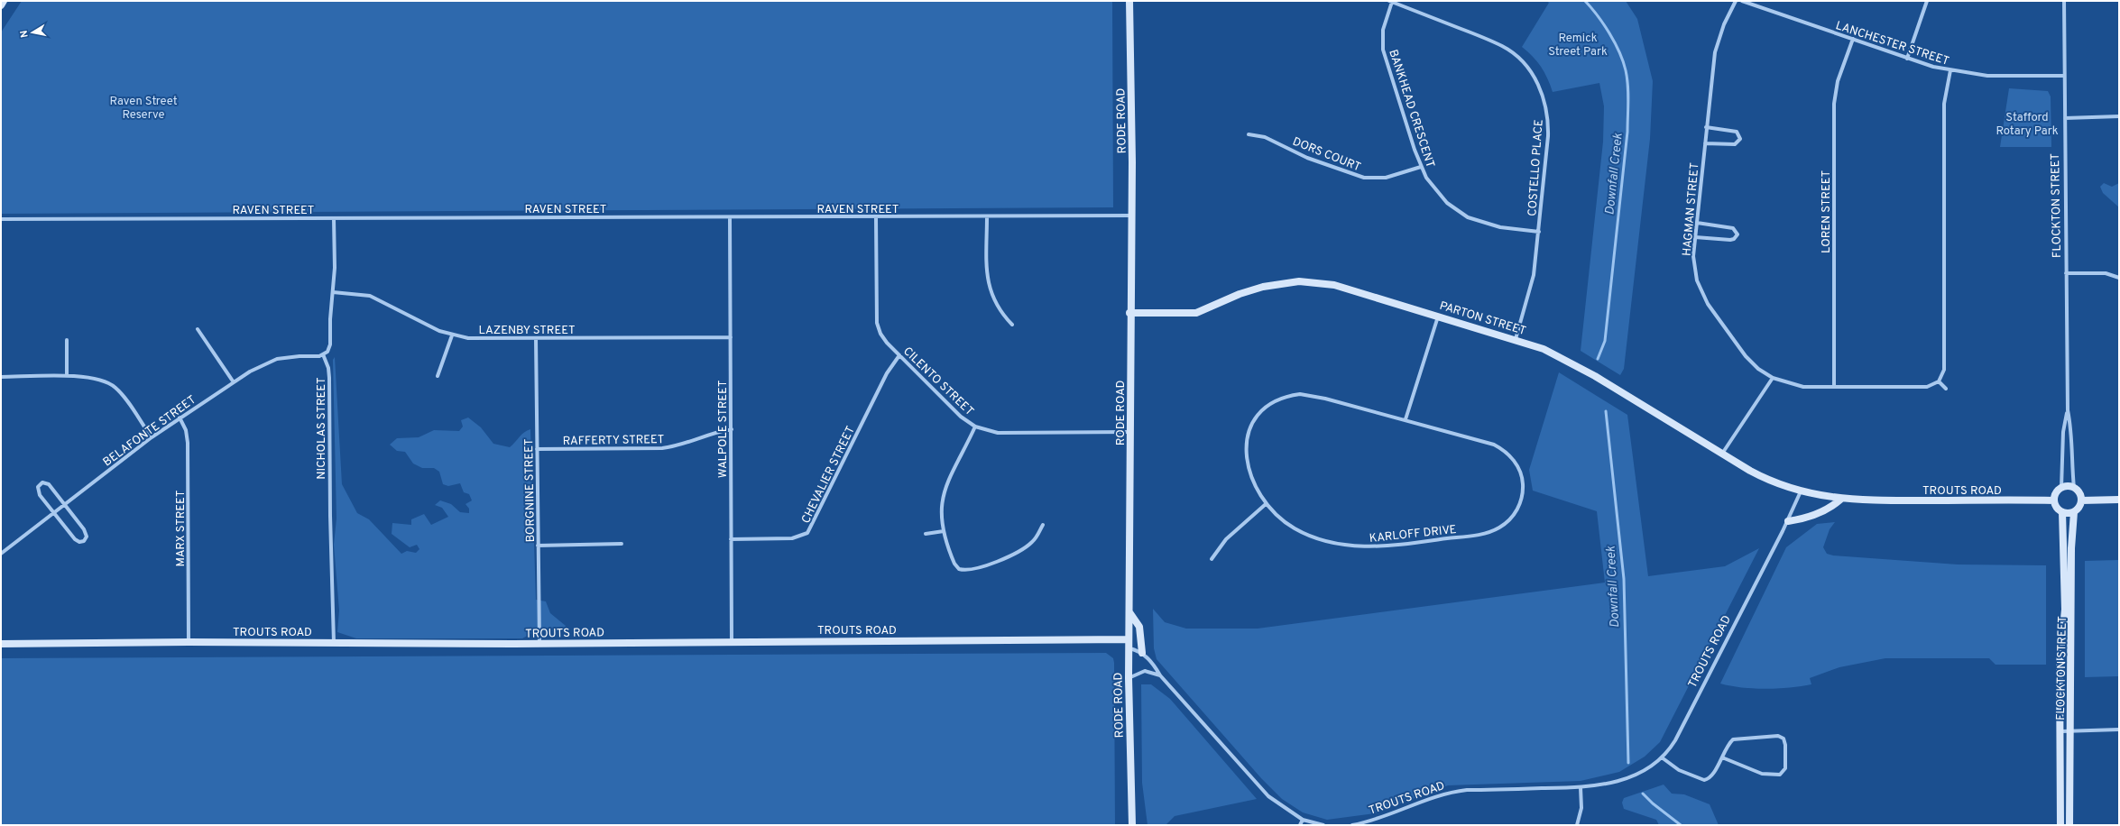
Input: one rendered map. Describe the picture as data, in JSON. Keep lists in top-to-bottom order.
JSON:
{
  "streets": {
    "street": [
      "LANCHESTER STREET",
      "BANKHEAD CRESCENT",
      "RODE ROAD",
      "DORS COURT",
      "COSTELLO PLACE",
      "FLOCKTON STREET",
      "RAVEN STREET",
      "HAGMAN STREET",
      "LOREN STREET",
      "PARTON STREET",
      "LAZENBY STREET",
      "CILENTO STREET",
      "NICHOLAS STREET",
      "WALPOLE STREET",
      "BELAFONTE STREET",
      "RAFFERTY STREET",
      "CHEVALIER STREET",
      "TROUTS ROAD",
      "BORGNINE STREET",
      "MARX STREET",
      "KARLOFF DRIVE"
    ]
  },
  "crossings": [
    ["LANCHESTER STREET", "FLOCKTON STREET"],
    ["LANCHESTER STREET", "LOREN STREET"],
    ["BANKHEAD CRESCENT", "DORS COURT"],
    ["BANKHEAD CRESCENT", "COSTELLO PLACE"],
    ["RODE ROAD", "RAVEN STREET"],
    ["RODE ROAD", "PARTON STREET"],
    ["RODE ROAD", "CILENTO STREET"],
    ["RODE ROAD", "TROUTS ROAD"],
    ["COSTELLO PLACE", "PARTON STREET"],
    ["FLOCKTON STREET", "TROUTS ROAD"],
    ["RAVEN STREET", "CILENTO STREET"],
    ["RAVEN STREET", "WALPOLE STREET"],
    ["HAGMAN STREET", "LOREN STREET"],
    ["PARTON STREET", "TROUTS ROAD"],
    ["LAZENBY STREET", "WALPOLE STREET"],
    ["LAZENBY STREET", "BORGNINE STREET"],
    ["CILENTO STREET", "CHEVALIER STREET"],
    ["NICHOLAS STREET", "BELAFONTE STREET"],
    ["NICHOLAS STREET", "TROUTS ROAD"],
    ["WALPOLE STREET", "RAFFERTY STREET"],
    ["WALPOLE STREET", "CHEVALIER STREET"],
    ["WALPOLE STREET", "TROUTS ROAD"],
    ["BELAFONTE STREET", "MARX STREET"],
    ["RAFFERTY STREET", "BORGNINE STREET"],
    ["TROUTS ROAD", "BORGNINE STREET"],
    ["TROUTS ROAD", "MARX STREET"]
  ],
  "water": ["Downfall Creek"],
  "parks": ["Remick Street Park", "Raven Street Reserve", "Stafford Rotary Park"],
  "north": "left"
}
